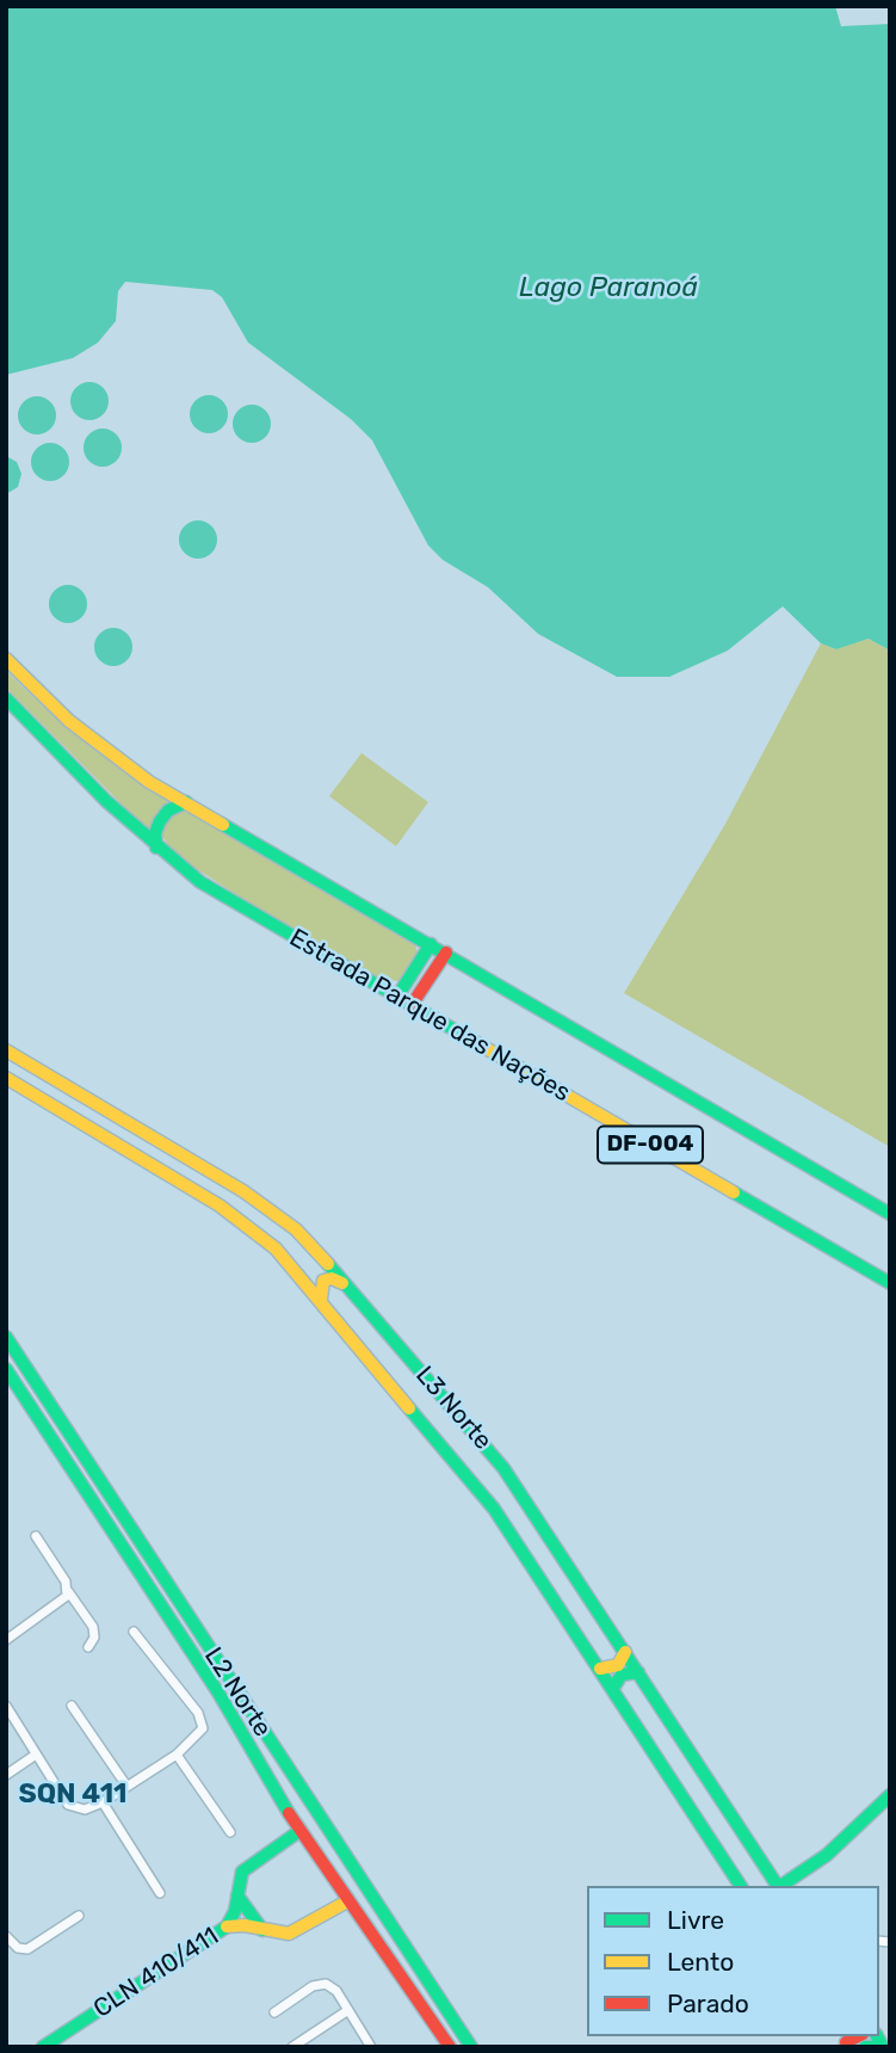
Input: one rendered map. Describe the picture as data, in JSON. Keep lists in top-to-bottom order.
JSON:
{
  "streets": {
    "main road": [
      "Estrada Parque das Nações",
      "DF-004",
      "L3 Norte",
      "L2 Norte",
      "CLN 410/411"
    ]
  },
  "districts": ["SQN 411"],
  "water": ["Lago Paranoá"],
  "legend": ["Livre", "Lento", "Parado"]
}
